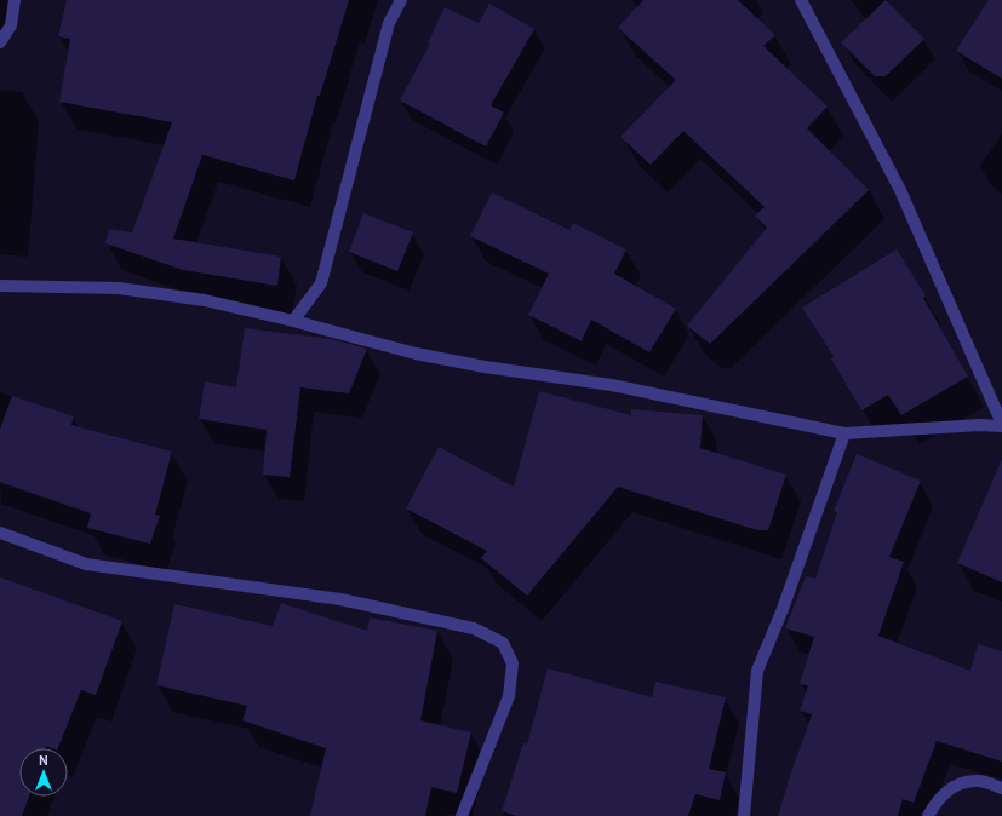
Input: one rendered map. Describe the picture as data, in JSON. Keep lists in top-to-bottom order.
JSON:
{
  "north": "top"
}
